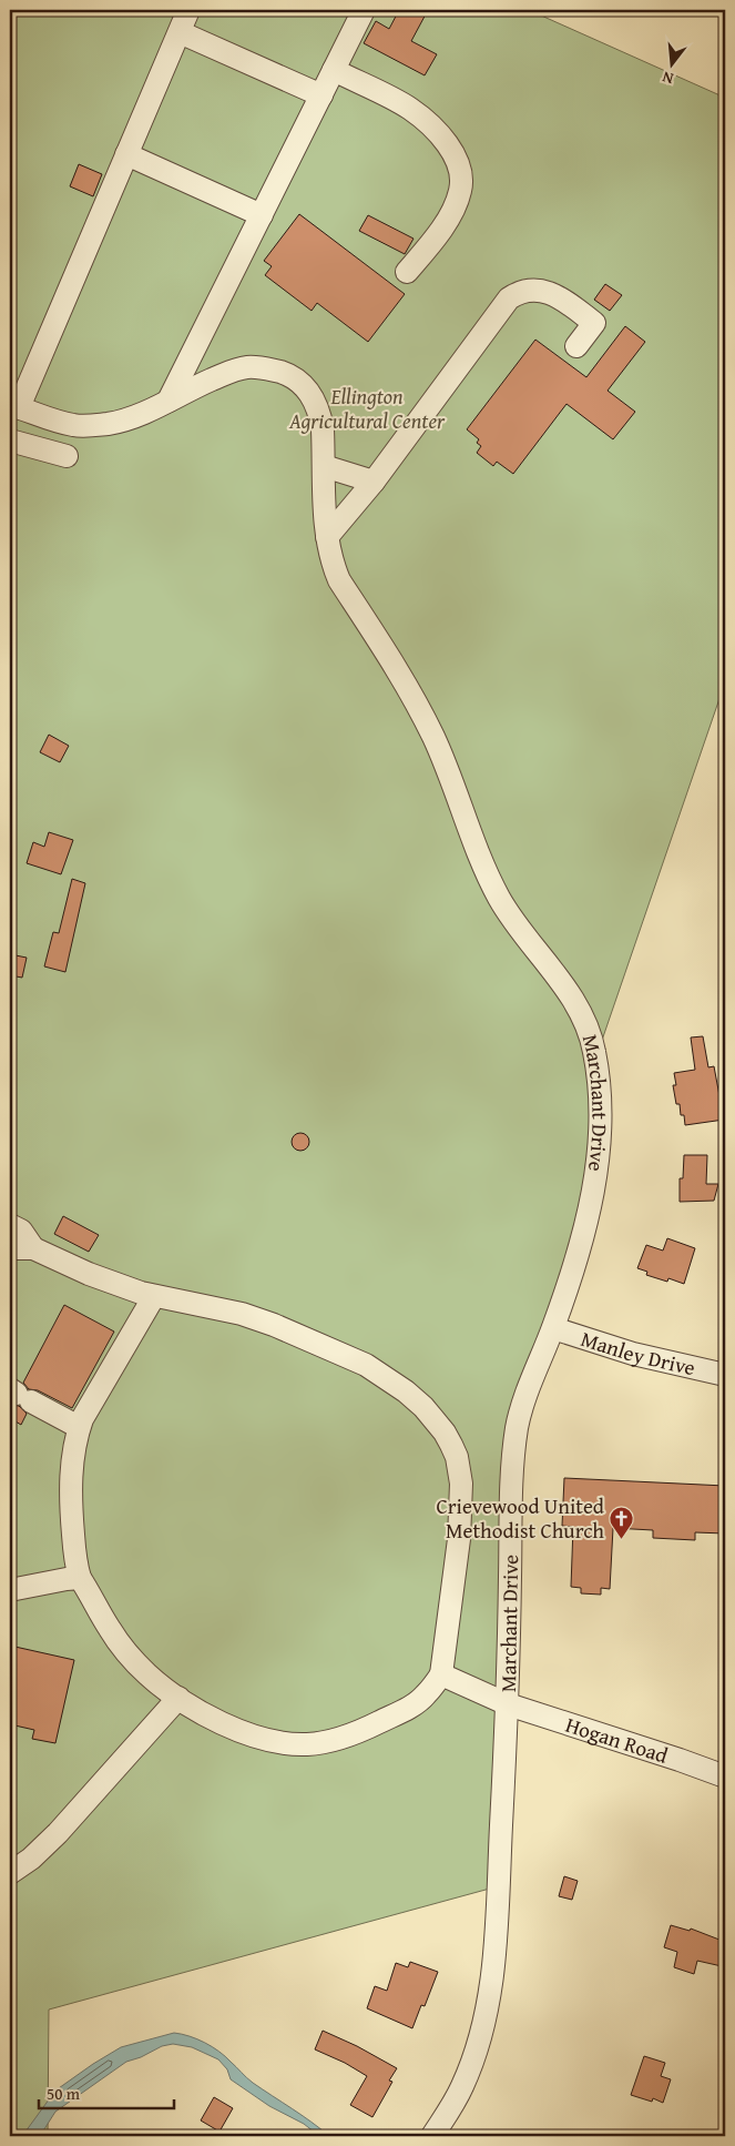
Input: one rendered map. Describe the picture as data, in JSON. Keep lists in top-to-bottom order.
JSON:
{
  "streets": {
    "street": ["Marchant Drive", "Manley Drive", "Hogan Road"]
  },
  "crossings": [
    ["Marchant Drive", "Manley Drive"],
    ["Marchant Drive", "Hogan Road"]
  ],
  "parks": ["Ellington Agricultural Center"],
  "places": {
    "church": ["Crievewood United Methodist Church"]
  },
  "scale_bar": "50 m",
  "north": "bottom"
}
